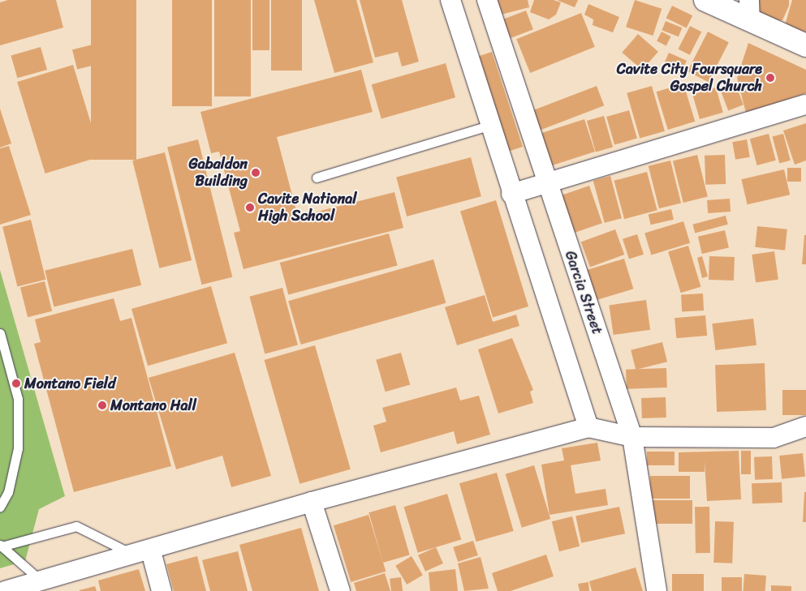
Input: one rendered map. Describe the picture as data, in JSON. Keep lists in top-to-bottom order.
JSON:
{
  "streets": {
    "street": ["Garcia Street"]
  },
  "places": [
    "Cavite City Foursquare Gospel Church",
    "Gabaldon Building",
    "Cavite National High School",
    "Montano Field",
    "Montano Hall"
  ]
}
